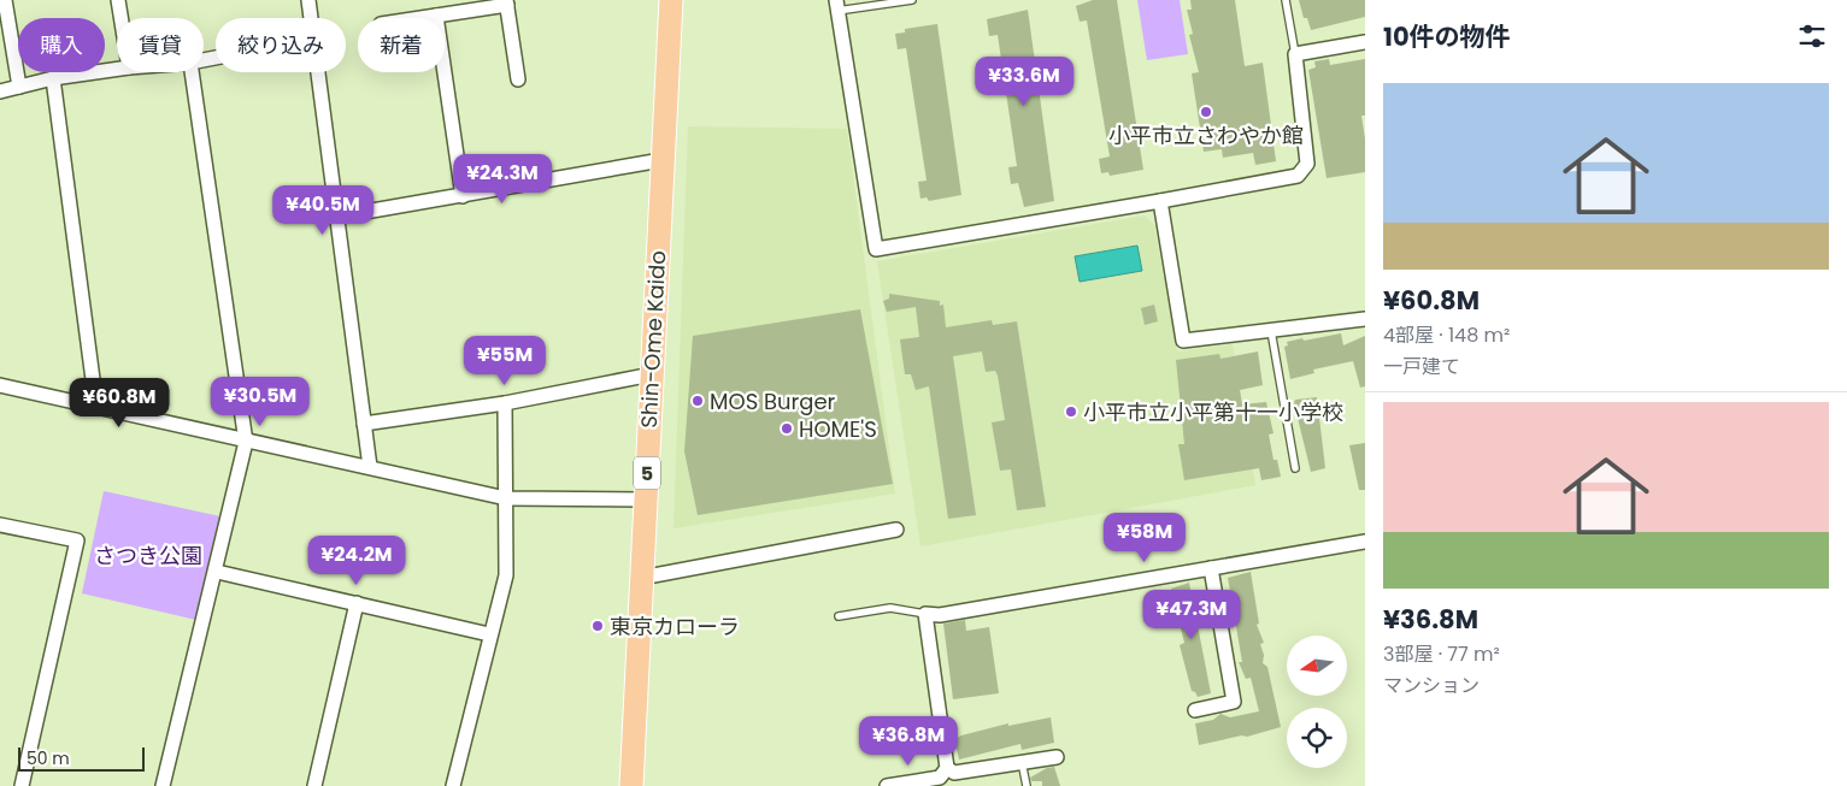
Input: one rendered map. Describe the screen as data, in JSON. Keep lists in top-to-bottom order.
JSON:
{
  "streets": {
    "main road": ["Shin-Ome Kaido", "5"]
  },
  "parks": ["さつき公園"],
  "places": [
    "小平市立さわやか館",
    "MOS Burger",
    "小平市立小平第十一小学校",
    "HOME'S",
    "東京カローラ"
  ],
  "scale_bar": "50 m",
  "north": "left",
  "page": {
    "heading": "10件の物件",
    "chip": [
      "購入",
      "賃貸",
      "絞り込み",
      "新着"
    ],
    "price": [
      "¥33.6M",
      "¥24.3M",
      "¥40.5M",
      "¥55M",
      "¥30.5M",
      "¥60.8M",
      "¥58M",
      "¥24.2M",
      "¥47.3M",
      "¥36.8M"
    ],
    "list": [
      {
        "name": "¥60.8M",
        "note": "4部屋 · 148 m² · 一戸建て"
      },
      {
        "name": "¥36.8M",
        "note": "3部屋 · 77 m² · マンション"
      }
    ],
    "scale": "50 m"
  }
}
